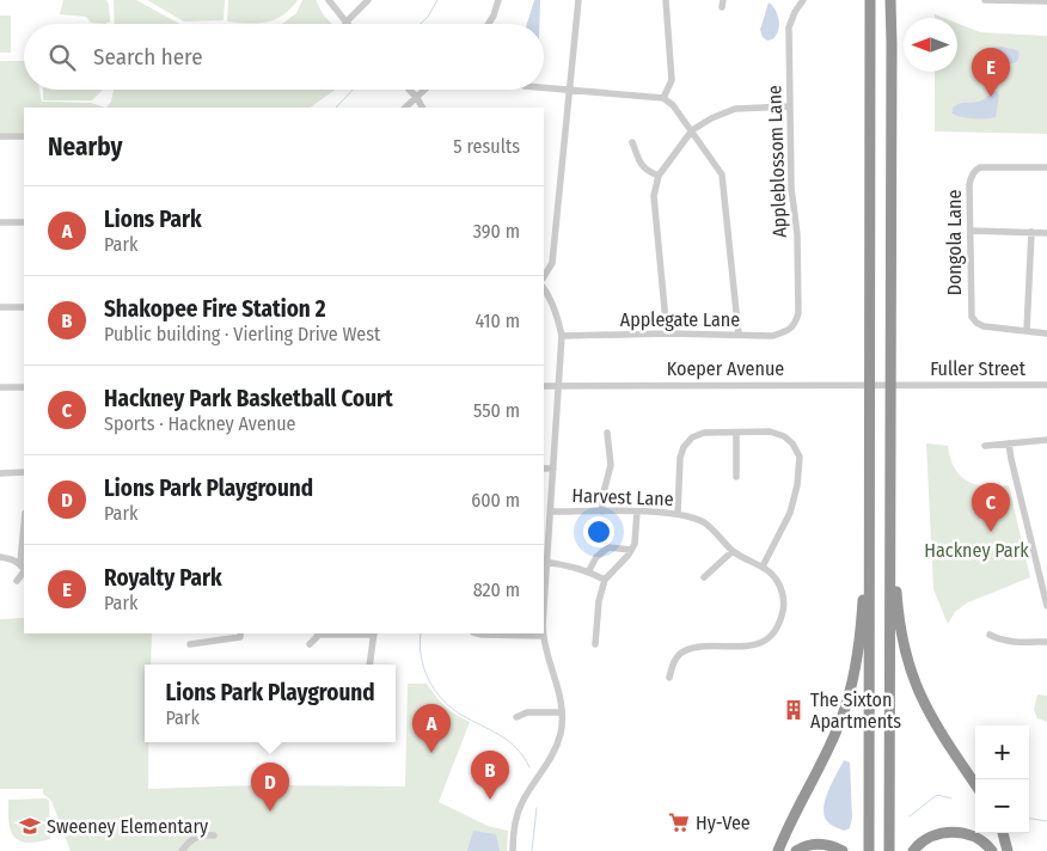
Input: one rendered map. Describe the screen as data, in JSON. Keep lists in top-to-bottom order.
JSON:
{
  "streets": {
    "street": [
      "Appleblossom Lane",
      "Dongola Lane",
      "Applegate Lane",
      "Koeper Avenue",
      "Fuller Street",
      "Harvest Lane"
    ]
  },
  "crossings": [
    ["Appleblossom Lane", "Applegate Lane"],
    ["Koeper Avenue", "Fuller Street"]
  ],
  "parks": ["Hackney Park"],
  "places": {
    "building": ["The Sixton Apartments"],
    "supermarket": ["Hy-Vee"],
    "school or university": ["Sweeney Elementary"]
  },
  "north": "left",
  "page": {
    "search": "Search here",
    "pins": [
      "E",
      "C",
      "A",
      "B",
      "D"
    ],
    "heading": ["Nearby", "5 results"],
    "list": [
      {
        "mark": "A",
        "name": "Lions Park",
        "note": "Park",
        "value": "390 m"
      },
      {
        "mark": "B",
        "name": "Shakopee Fire Station 2",
        "note": "Public building · Vierling Drive West",
        "value": "410 m"
      },
      {
        "mark": "C",
        "name": "Hackney Park Basketball Court",
        "note": "Sports · Hackney Avenue",
        "value": "550 m"
      },
      {
        "mark": "D",
        "name": "Lions Park Playground",
        "note": "Park",
        "value": "600 m"
      },
      {
        "mark": "E",
        "name": "Royalty Park",
        "note": "Park",
        "value": "820 m"
      }
    ],
    "popup": ["Lions Park Playground", "Park"],
    "map_buttons": ["+", "−"]
  }
}
